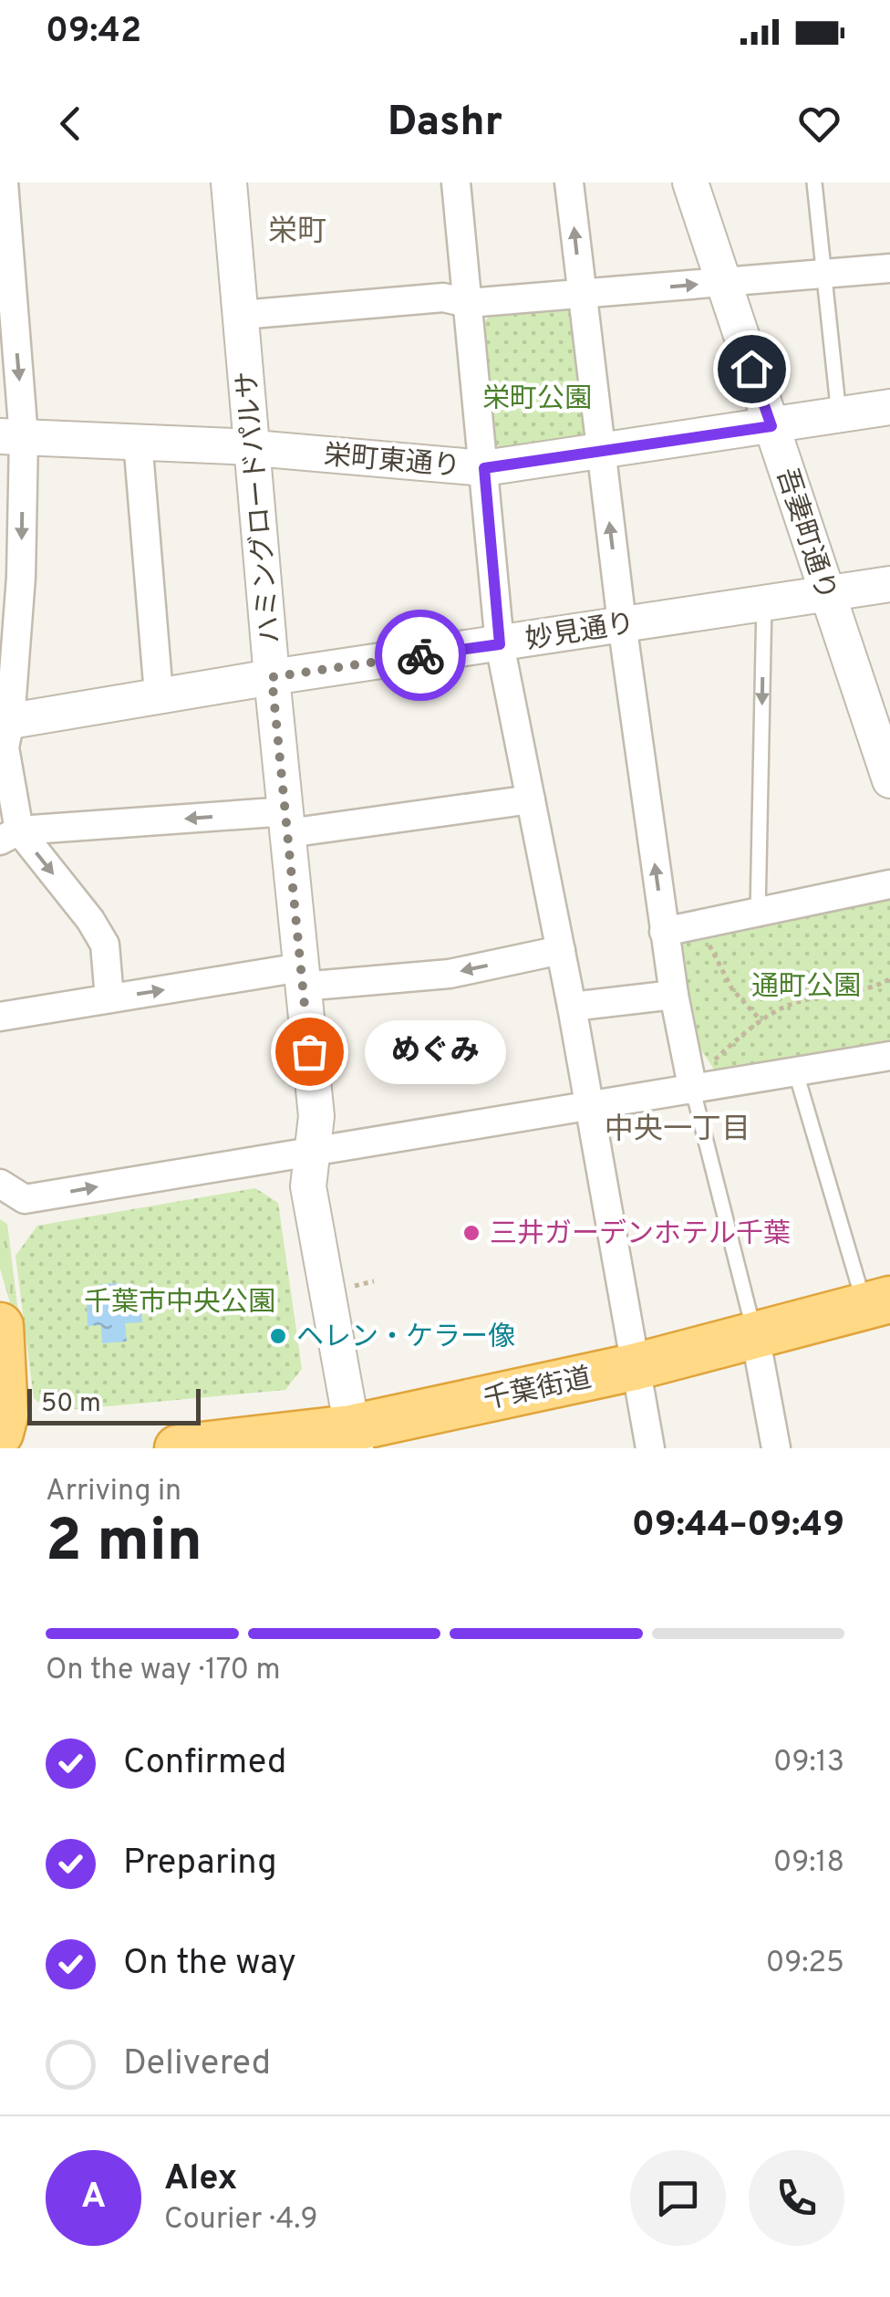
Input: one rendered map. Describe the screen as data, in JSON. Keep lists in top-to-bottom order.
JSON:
{
  "streets": {
    "highway": ["千葉街道"],
    "street": [
      "栄町東通り",
      "ハミングロードパルサ",
      "吾妻町通り",
      "妙見通り"
    ]
  },
  "crossings": [
    ["栄町東通り", "ハミングロードパルサ"],
    ["栄町東通り", "吾妻町通り"],
    ["ハミングロードパルサ", "妙見通り"],
    ["ハミングロードパルサ", "千葉街道"],
    ["吾妻町通り", "妙見通り"]
  ],
  "districts": ["栄町", "中央一丁目"],
  "parks": ["栄町公園", "通町公園", "千葉市中央公園"],
  "places": ["めぐみ", "三井ガーデンホテル千葉", "ヘレン・ケラー像"],
  "scale_bar": "50 m",
  "page": {
    "status": "09:42",
    "header": "Dashr",
    "bubble": "めぐみ",
    "scale": "50 m",
    "heading": ["2 min", "Arriving in", "09:44–09:49"],
    "panel": ["Alex", "Courier · 4.9"],
    "bar": "On the way · 170 m",
    "list": [
      ["Confirmed", "09:13"],
      ["Preparing", "09:18"],
      ["On the way", "09:25"],
      "Delivered"
    ],
    "round": "A"
  }
}
